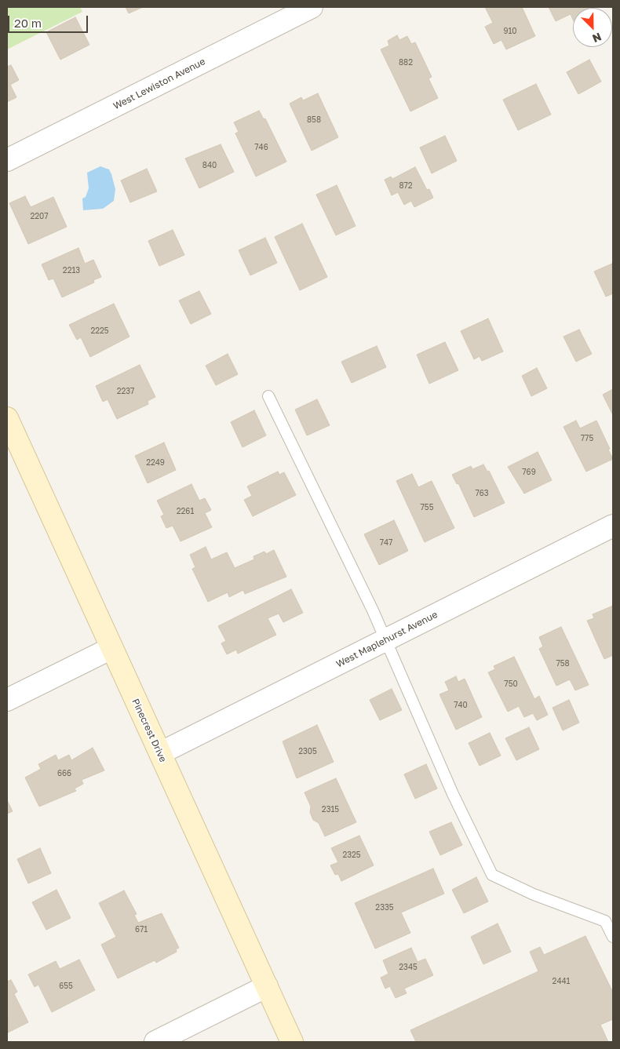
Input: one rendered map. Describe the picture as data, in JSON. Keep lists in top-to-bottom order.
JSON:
{
  "streets": {
    "street": ["West Lewiston Avenue", "West Maplehurst Avenue", "Pinecrest Drive"]
  },
  "crossings": [
    ["West Maplehurst Avenue", "Pinecrest Drive"]
  ],
  "house_numbers": [
    "910",
    "882",
    "858",
    "746",
    "840",
    "872",
    "2207",
    "2213",
    "2225",
    "2237",
    "775",
    "2249",
    "769",
    "763",
    "755",
    "2261",
    "747",
    "758",
    "750",
    "740",
    "2305",
    "666",
    "2315",
    "2325",
    "2335",
    "671",
    "2345",
    "2441",
    "655"
  ],
  "scale_bar": "20 m",
  "north": "bottom right"
}
